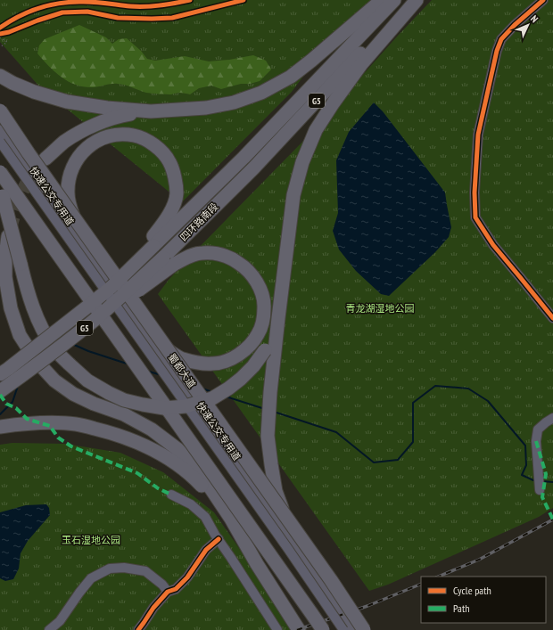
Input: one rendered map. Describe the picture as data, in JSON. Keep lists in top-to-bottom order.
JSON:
{
  "streets": {
    "highway": ["G5", "四环路南段", "蜀都大道"],
    "street": ["快速公交专用道"]
  },
  "crossings": [
    ["G5", "四环路南段"]
  ],
  "parks": ["青龙湖湿地公园", "玉石湿地公园"],
  "legend": ["Cycle path", "Path"],
  "north": "top right"
}
